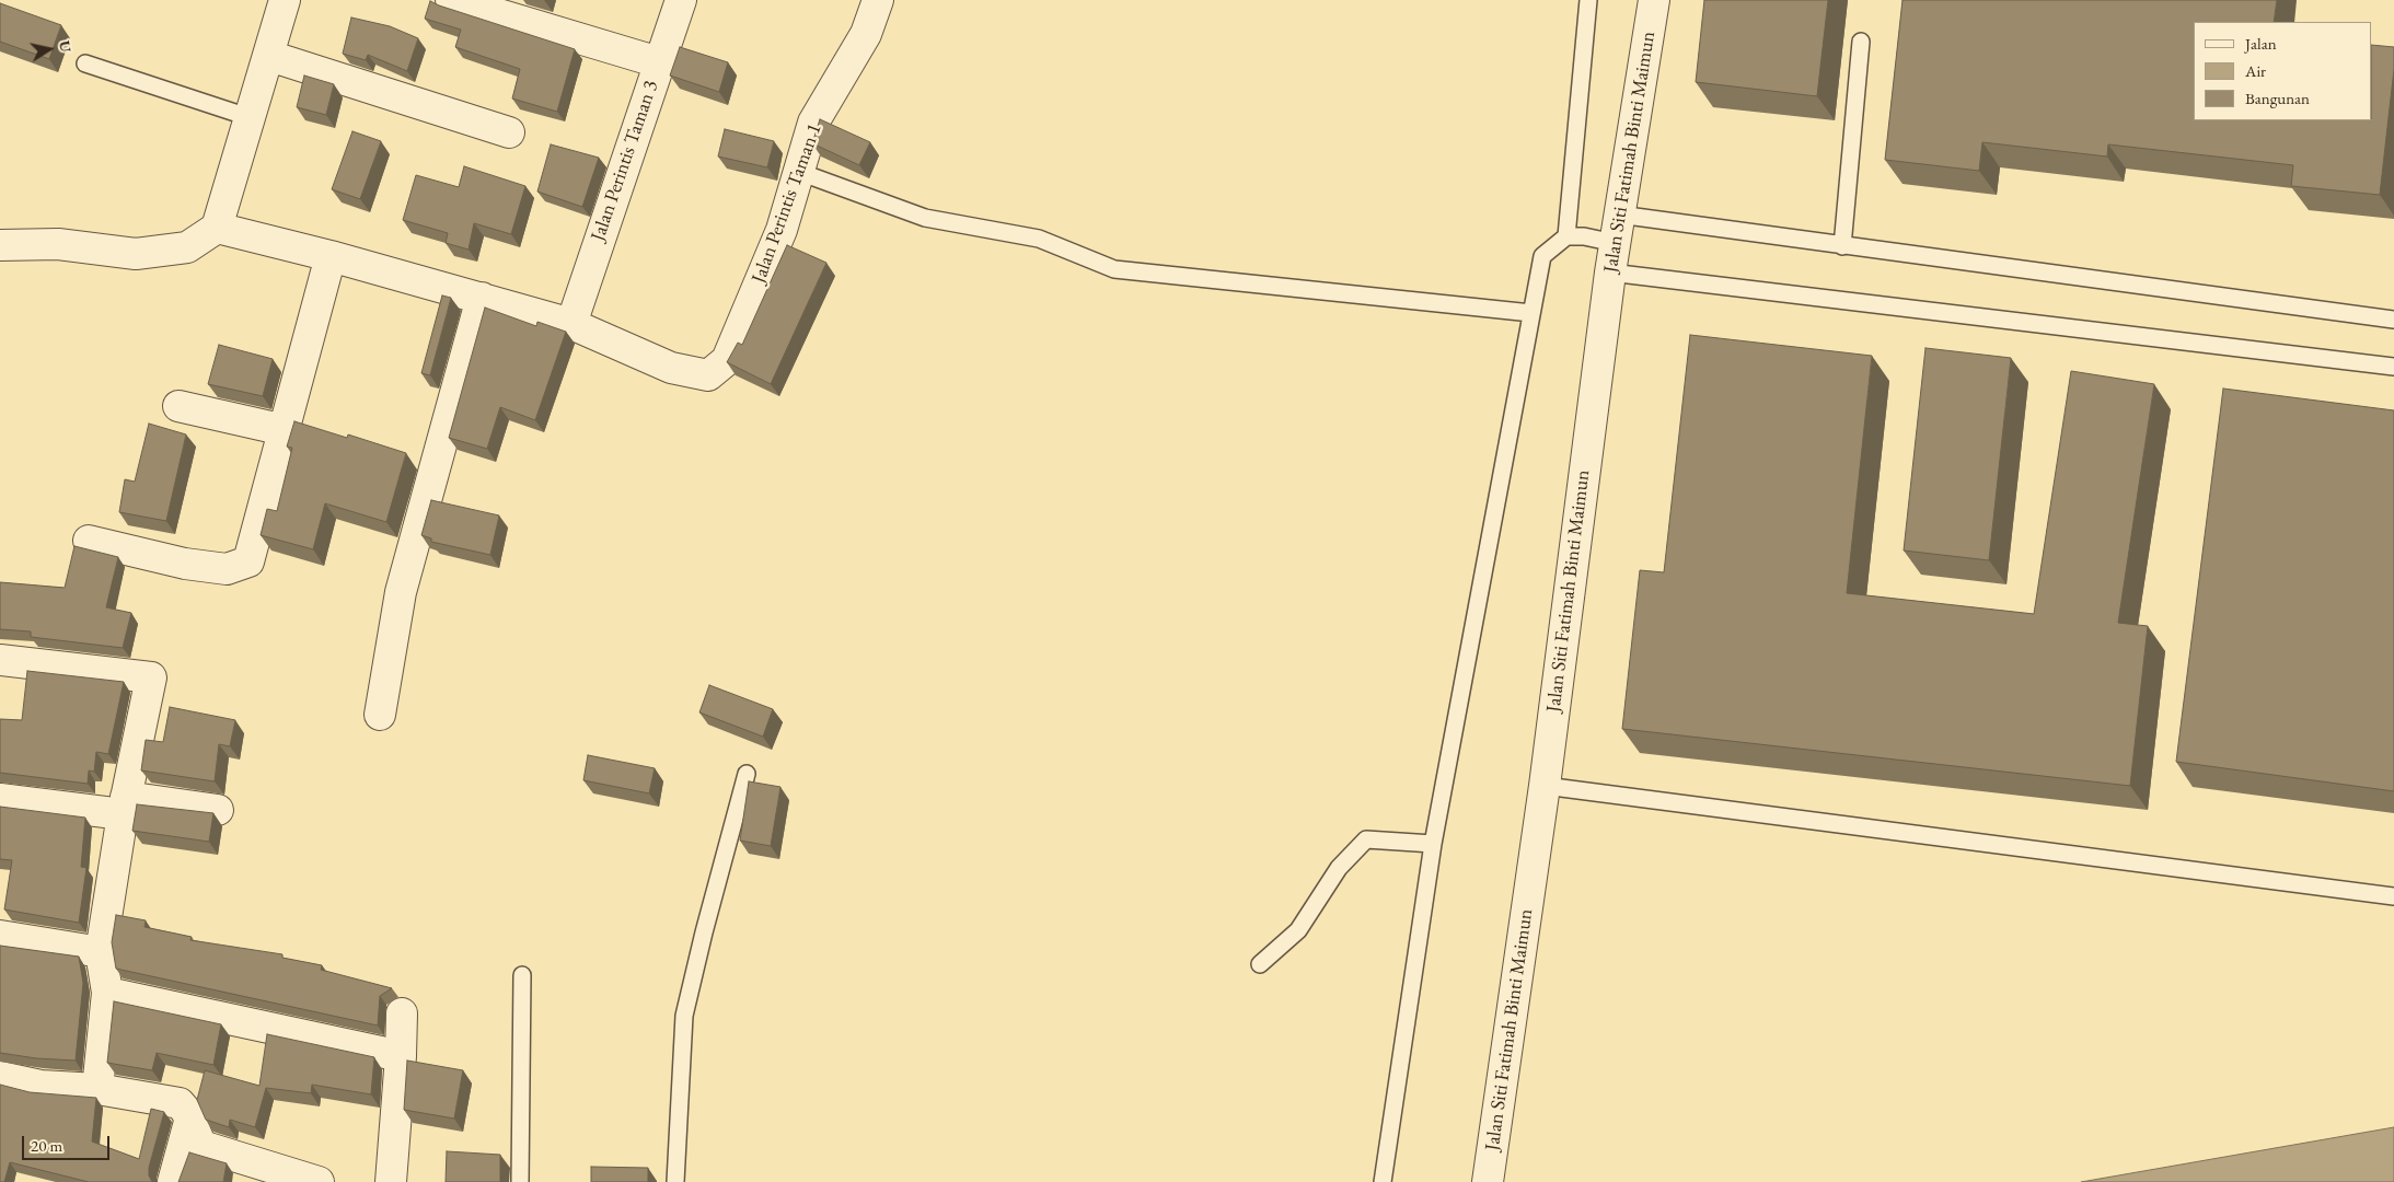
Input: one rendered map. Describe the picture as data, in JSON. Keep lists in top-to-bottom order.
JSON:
{
  "streets": {
    "street": ["Jalan Siti Fatimah Binti Maimun", "Jalan Perintis Taman 3", "Jalan Perintis Taman 1"]
  },
  "crossings": [
    ["Jalan Perintis Taman 3", "Jalan Perintis Taman 1"]
  ],
  "legend": ["Jalan", "Air", "Bangunan"],
  "scale_bar": "20 m",
  "north": "right"
}
